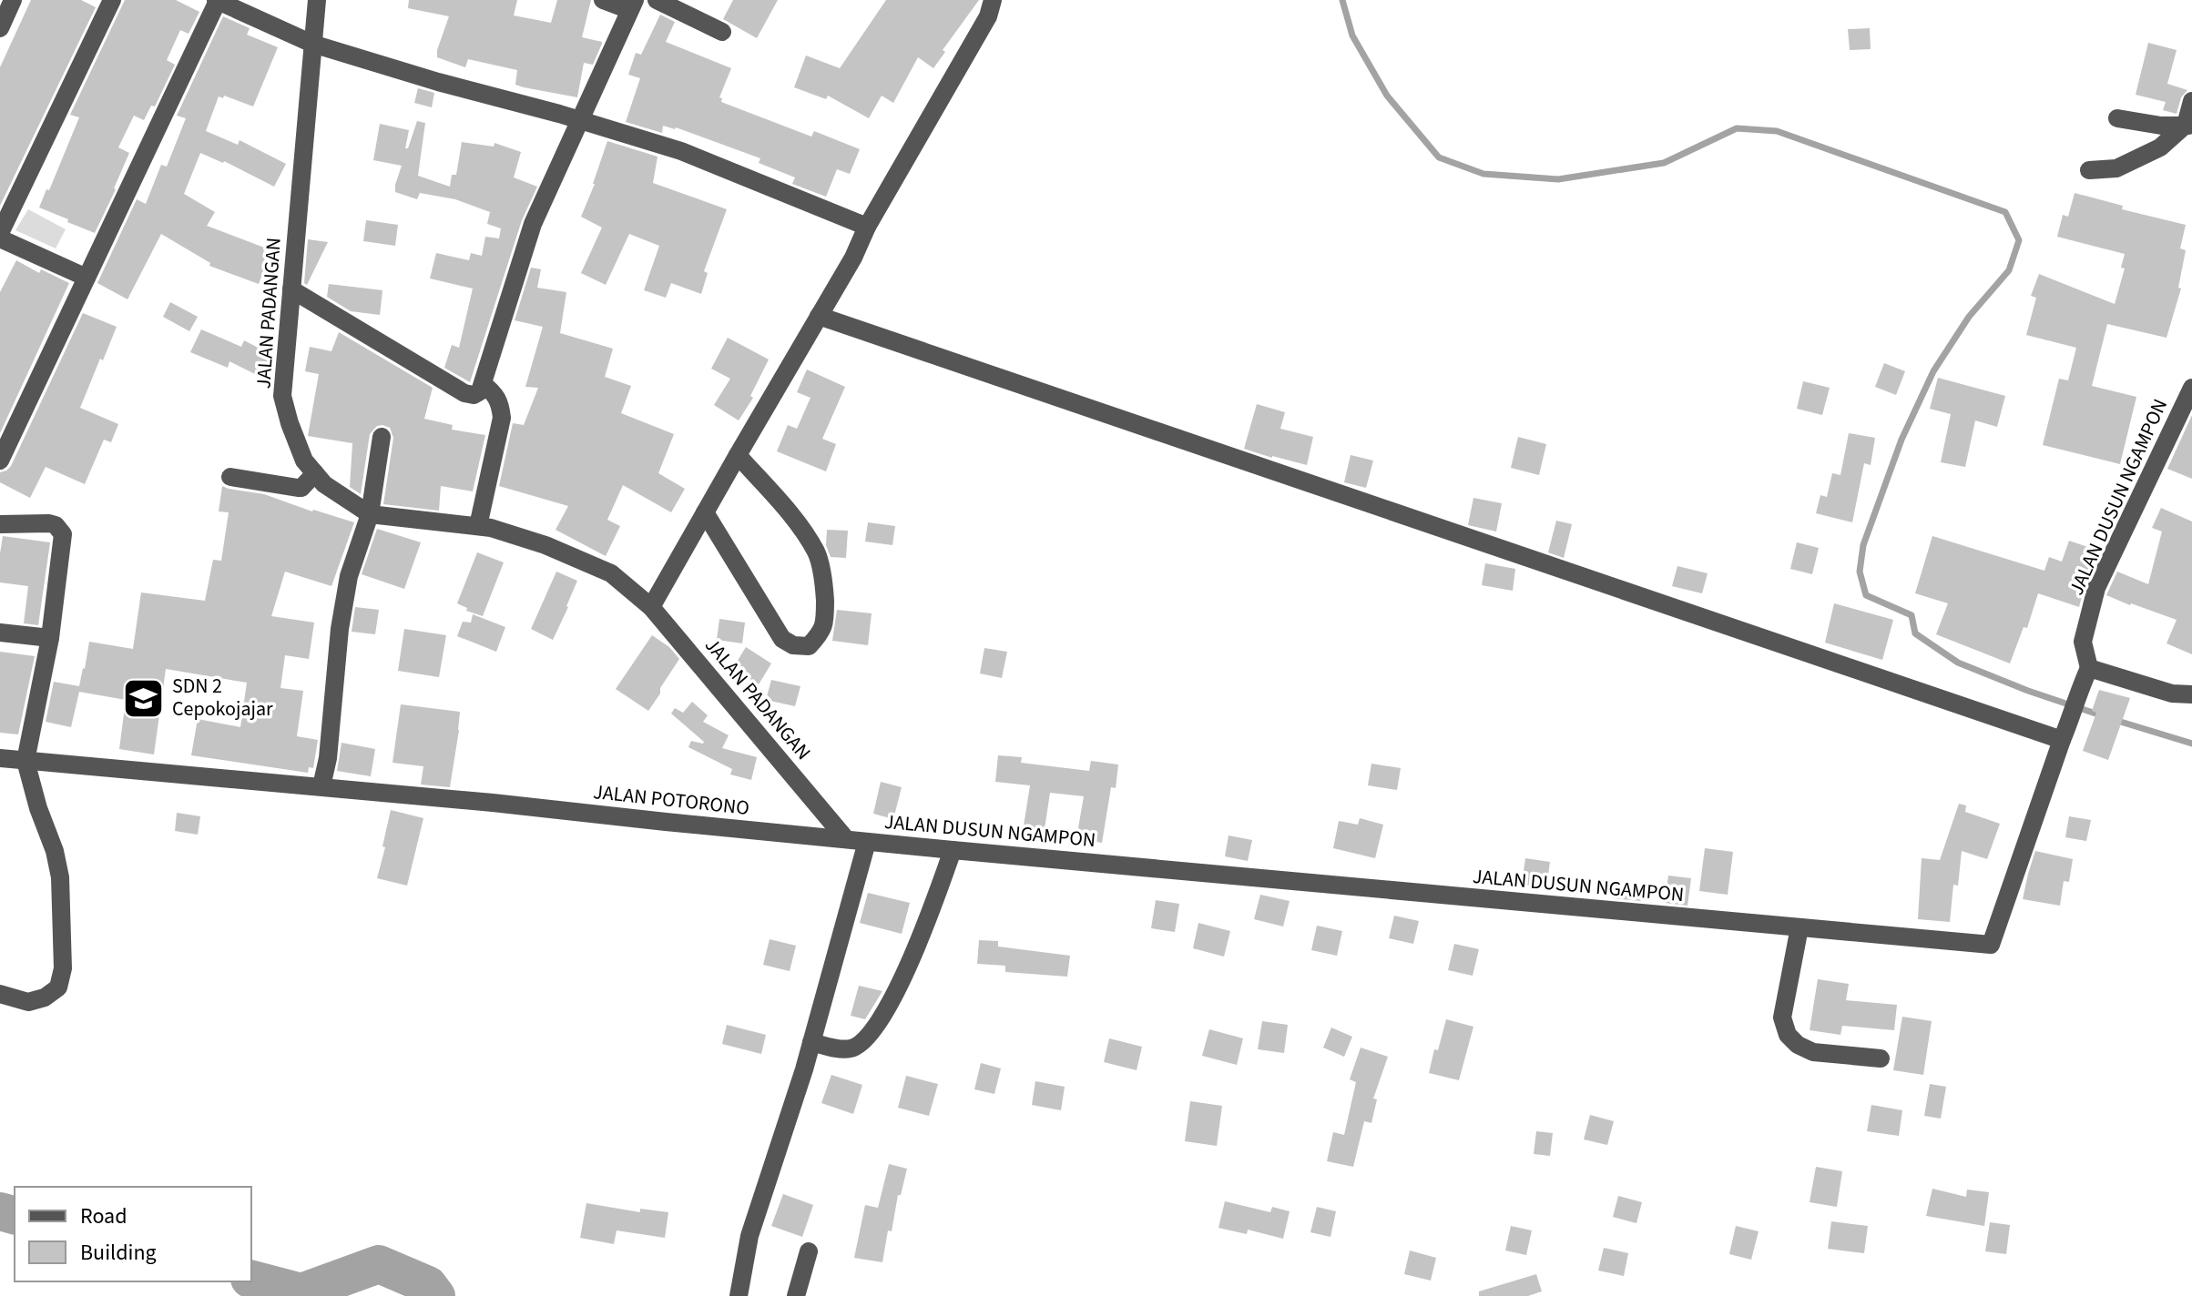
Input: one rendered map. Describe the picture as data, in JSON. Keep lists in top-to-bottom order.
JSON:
{
  "streets": {
    "street": ["JALAN PADANGAN", "JALAN DUSUN NGAMPON", "JALAN POTORONO"]
  },
  "crossings": [
    ["JALAN PADANGAN", "JALAN POTORONO"],
    ["JALAN DUSUN NGAMPON", "JALAN POTORONO"]
  ],
  "places": {
    "school or university": ["SDN 2 Cepokojajar"]
  },
  "legend": ["Road", "Building"]
}
